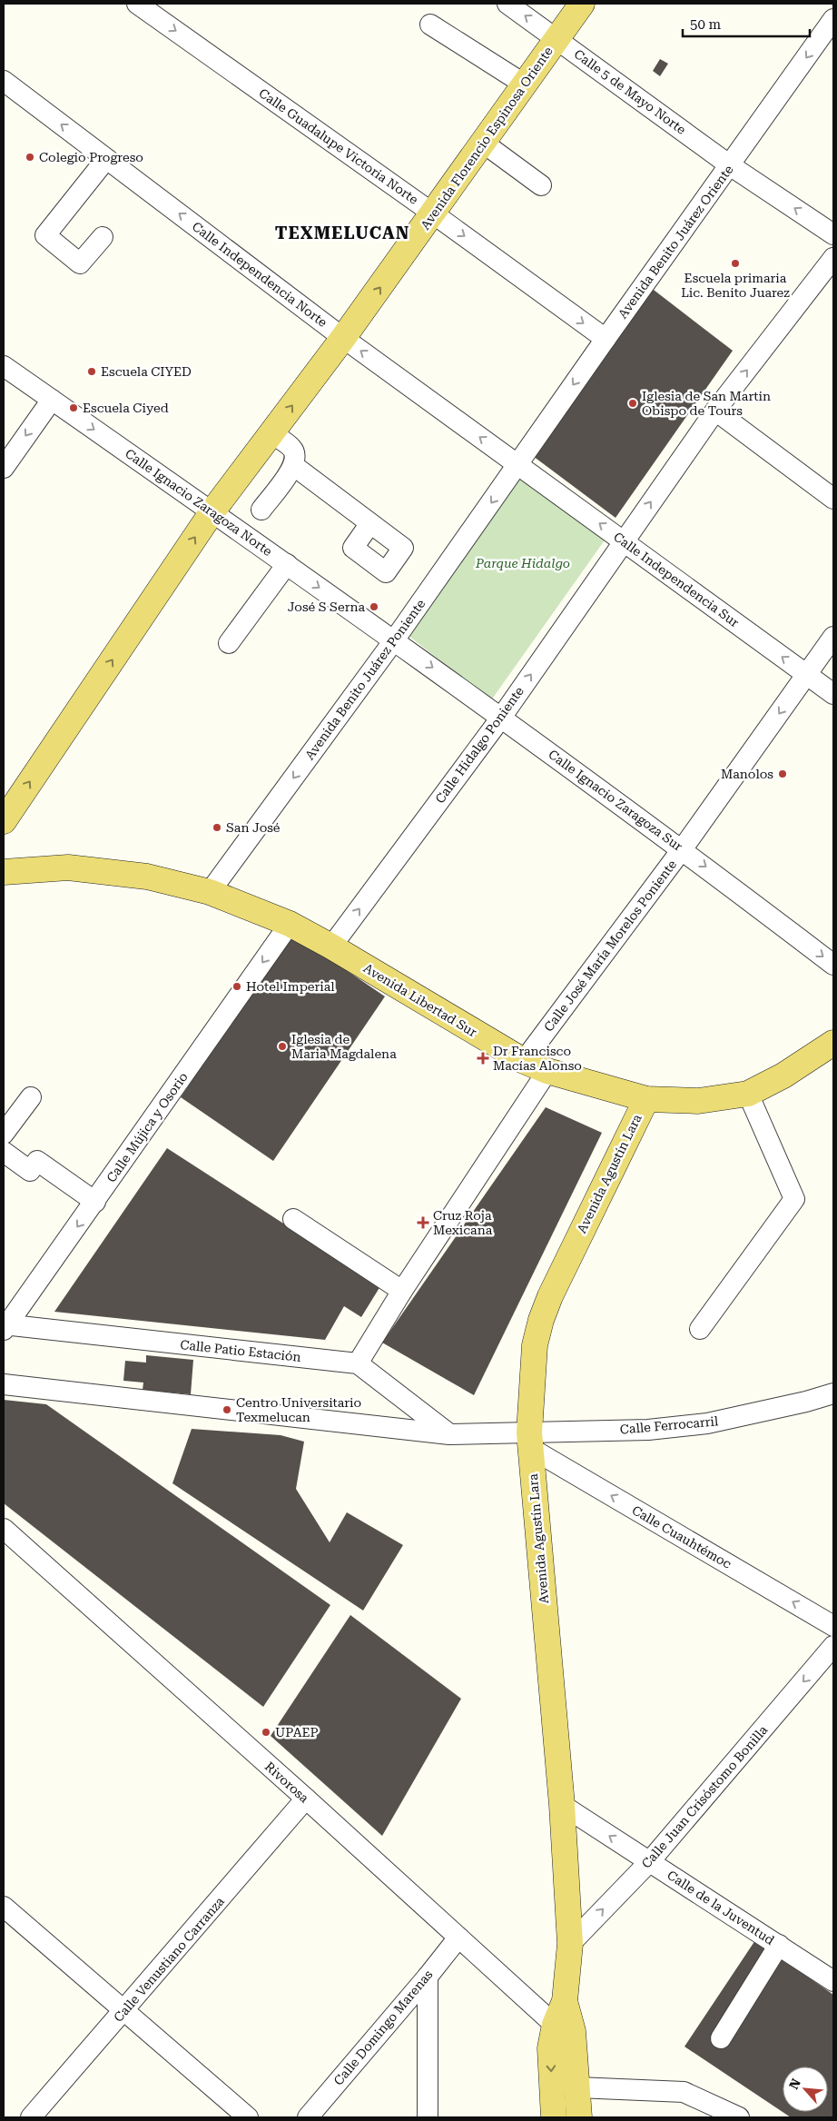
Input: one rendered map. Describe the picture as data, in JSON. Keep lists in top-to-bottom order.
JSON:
{
  "streets": {
    "main road": ["Avenida Florencio Espinosa Oriente", "Avenida Libertad Sur", "Avenida Agustín Lara"],
    "street": [
      "Calle 5 de Mayo Norte",
      "Calle Guadalupe Victoria Norte",
      "Avenida Benito Juárez Oriente",
      "Calle Independencia Norte",
      "Calle Ignacio Zaragoza Norte",
      "Calle Independencia Sur",
      "Avenida Benito Juárez Poniente",
      "Calle Hidalgo Poniente",
      "Calle Ignacio Zaragoza Sur",
      "Calle José María Morelos Poniente",
      "Calle Mújica y Osorio",
      "Calle Patio Estación",
      "Calle Ferrocarril",
      "Calle Cuauhtémoc",
      "Rivorosa",
      "Calle Juan Crisóstomo Bonilla",
      "Calle de la Juventud",
      "Calle Venustiano Carranza",
      "Calle Domingo Marenas"
    ]
  },
  "crossings": [
    ["Calle 5 de Mayo Norte", "Avenida Florencio Espinosa Oriente"],
    ["Calle 5 de Mayo Norte", "Avenida Benito Juárez Oriente"],
    ["Avenida Florencio Espinosa Oriente", "Calle Guadalupe Victoria Norte"],
    ["Avenida Florencio Espinosa Oriente", "Calle Independencia Norte"],
    ["Avenida Florencio Espinosa Oriente", "Calle Ignacio Zaragoza Norte"],
    ["Calle Guadalupe Victoria Norte", "Avenida Benito Juárez Oriente"],
    ["Avenida Benito Juárez Oriente", "Calle Independencia Norte"],
    ["Avenida Benito Juárez Oriente", "Calle Independencia Sur"],
    ["Avenida Benito Juárez Oriente", "Avenida Benito Juárez Poniente"],
    ["Calle Independencia Norte", "Calle Independencia Sur"],
    ["Calle Independencia Norte", "Avenida Benito Juárez Poniente"],
    ["Calle Ignacio Zaragoza Norte", "Avenida Benito Juárez Poniente"],
    ["Calle Ignacio Zaragoza Norte", "Calle Ignacio Zaragoza Sur"],
    ["Calle Independencia Sur", "Avenida Benito Juárez Poniente"],
    ["Calle Independencia Sur", "Calle Hidalgo Poniente"],
    ["Calle Independencia Sur", "Calle José María Morelos Poniente"],
    ["Avenida Benito Juárez Poniente", "Calle Ignacio Zaragoza Sur"],
    ["Avenida Benito Juárez Poniente", "Avenida Libertad Sur"],
    ["Calle Hidalgo Poniente", "Calle Ignacio Zaragoza Sur"],
    ["Calle Hidalgo Poniente", "Avenida Libertad Sur"],
    ["Calle Ignacio Zaragoza Sur", "Calle José María Morelos Poniente"],
    ["Calle José María Morelos Poniente", "Avenida Libertad Sur"],
    ["Avenida Libertad Sur", "Calle Mújica y Osorio"],
    ["Avenida Libertad Sur", "Avenida Agustín Lara"],
    ["Calle Mújica y Osorio", "Calle Patio Estación"],
    ["Avenida Agustín Lara", "Calle Ferrocarril"],
    ["Avenida Agustín Lara", "Calle Cuauhtémoc"],
    ["Avenida Agustín Lara", "Rivorosa"],
    ["Avenida Agustín Lara", "Calle Juan Crisóstomo Bonilla"],
    ["Avenida Agustín Lara", "Calle de la Juventud"],
    ["Calle Ferrocarril", "Calle Cuauhtémoc"],
    ["Rivorosa", "Calle Venustiano Carranza"],
    ["Rivorosa", "Calle Domingo Marenas"],
    ["Calle Juan Crisóstomo Bonilla", "Calle de la Juventud"]
  ],
  "one_way": [
    "Avenida Florencio Espinosa Oriente",
    "Avenida Benito Juárez Oriente",
    "Calle Independencia Norte",
    "Calle Ignacio Zaragoza Norte",
    "Avenida Benito Juárez Poniente",
    "Calle Hidalgo Poniente",
    "Calle Ignacio Zaragoza Sur",
    "Calle José María Morelos Poniente",
    "Calle Mújica y Osorio",
    "Calle Cuauhtémoc"
  ],
  "districts": ["TEXMELUCAN"],
  "parks": ["Parque Hidalgo"],
  "places": {
    "other": [
      "Colegio Progreso",
      "Escuela primaria Lic. Benito Juarez",
      "Escuela CIYED",
      "Iglesia de San Martin Obispo de Tours",
      "Escuela Ciyed",
      "José S Serna",
      "Manolos",
      "San José",
      "Hotel Imperial",
      "Iglesia de Maria Magdalena",
      "Centro Universitario Texmelucan",
      "UPAEP"
    ],
    "health": ["Dr Francisco Macías Alonso", "Cruz Roja Mexicana"]
  },
  "scale_bar": "50 m",
  "north": "top left"
}
